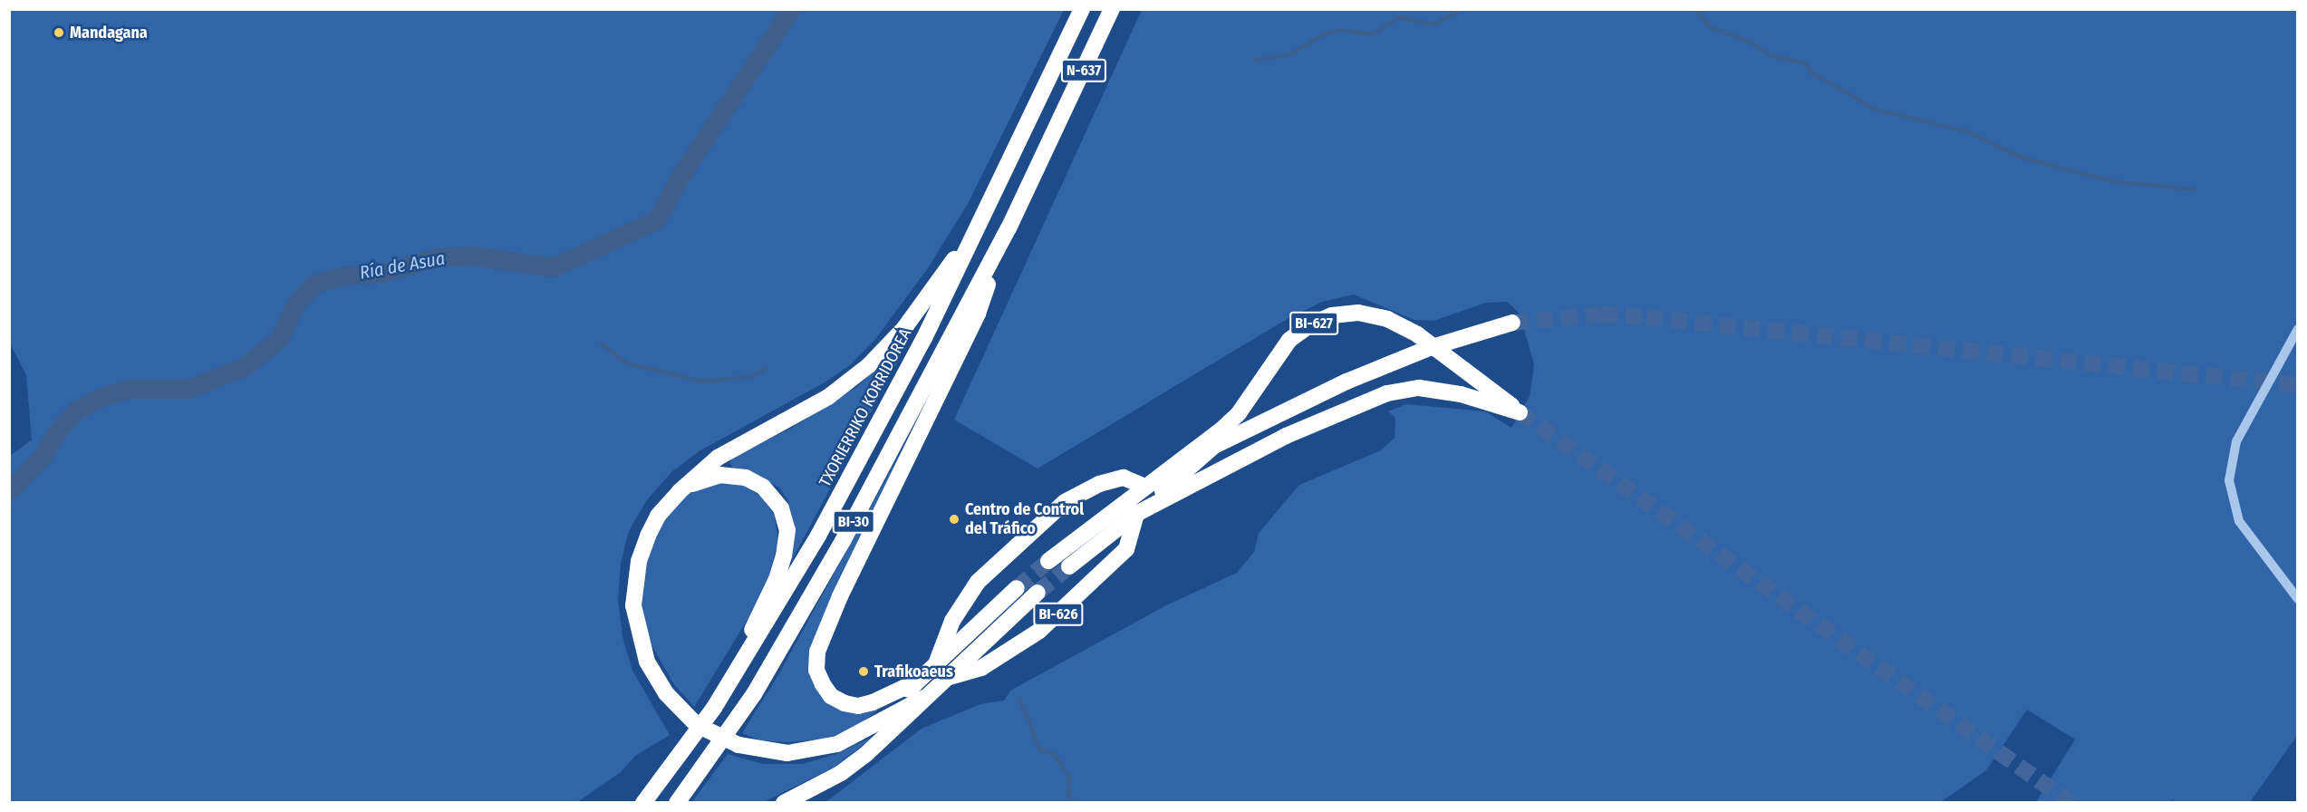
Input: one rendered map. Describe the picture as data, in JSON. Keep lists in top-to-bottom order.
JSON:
{
  "streets": {
    "highway": [
      "N-637",
      "BI-627",
      "TXORIERRIKO KORRIDOREA",
      "BI-30",
      "BI-626"
    ]
  },
  "crossings": [
    ["N-637", "BI-30"],
    ["BI-627", "BI-626"]
  ],
  "water": ["Ría de Asua"],
  "places": ["Mandagana", "Centro de Control del Tráfico", "Trafikoaeus"]
}
